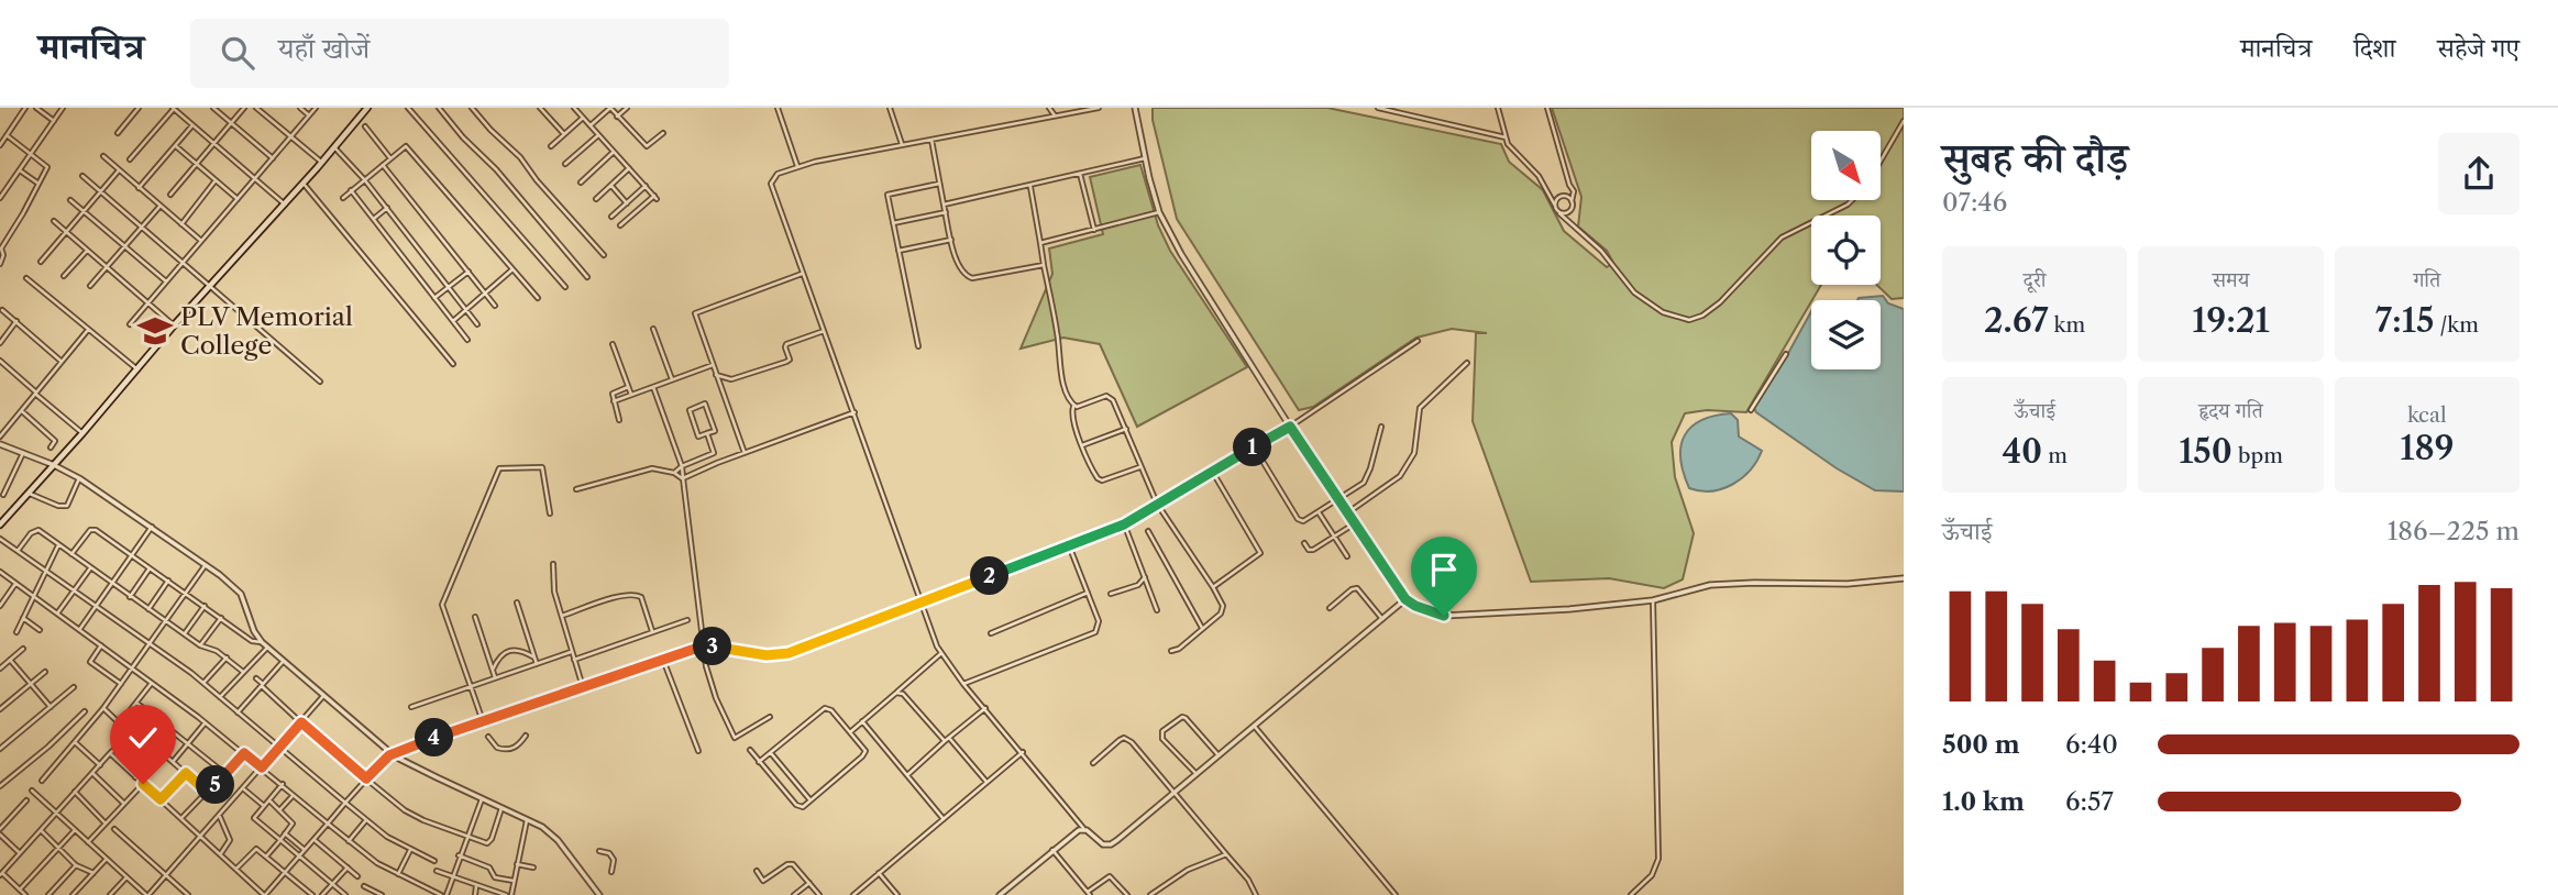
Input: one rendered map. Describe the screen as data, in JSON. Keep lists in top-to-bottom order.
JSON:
{
  "places": {
    "school or university": ["PLV Memorial College"]
  },
  "north": "bottom right",
  "page": {
    "header": "मानचित्र",
    "search": "यहाँ खोजें",
    "nav": ["मानचित्र", "दिशा", "सहेजे गए"],
    "heading": ["सुबह की दौड़", "07:46"],
    "stats": [
      ["दूरी", "2.67 km"],
      ["समय", "19:21"],
      ["गति", "7:15 /km"],
      ["ऊँचाई", "40 m"],
      ["हृदय गति", "150 bpm"],
      ["kcal", "189"]
    ],
    "pins": [
      "1",
      "2",
      "3",
      "4",
      "5"
    ],
    "chart": ["ऊँचाई", "186–225 m"],
    "list": [
      {
        "name": "500 m",
        "note": "6:40"
      },
      {
        "name": "1.0 km",
        "note": "6:57"
      }
    ]
  }
}
